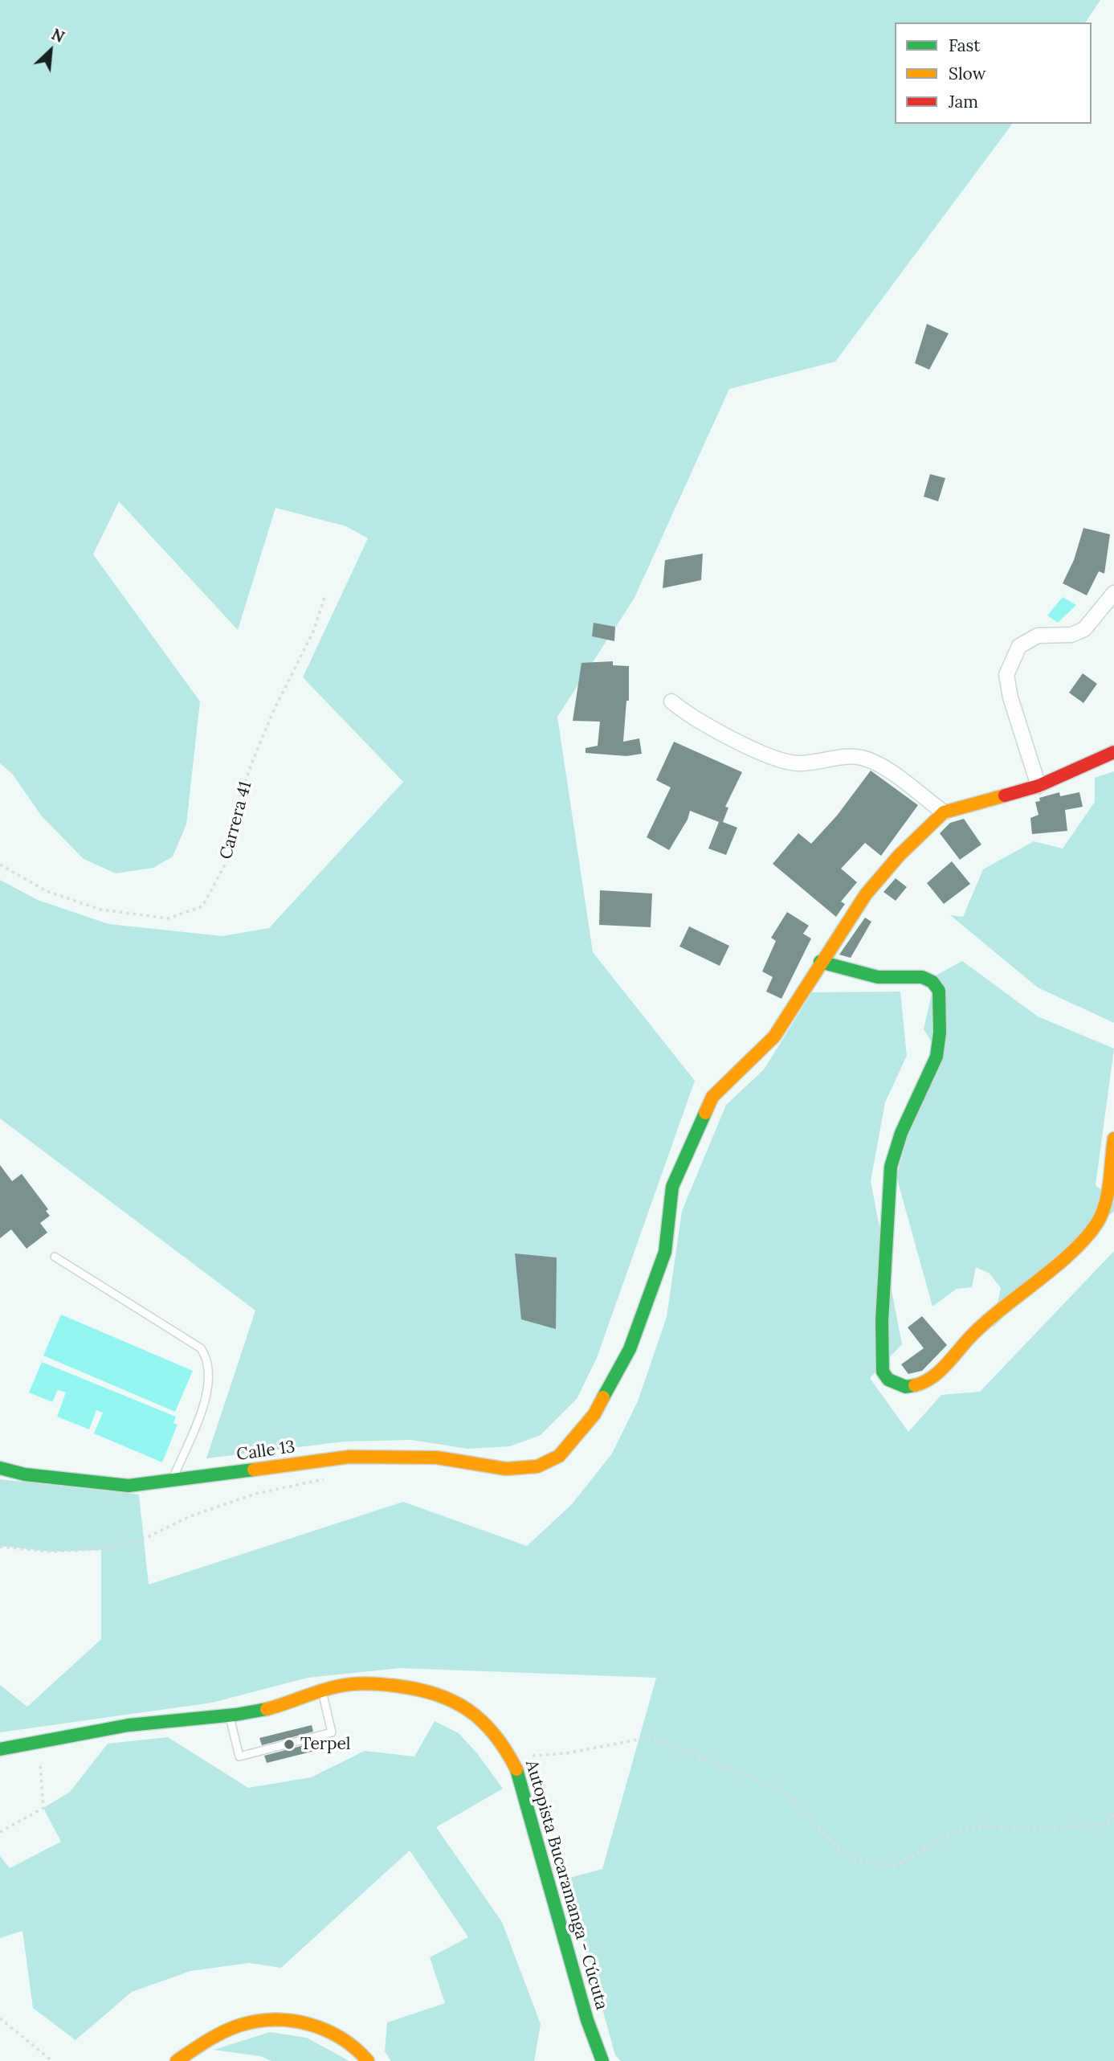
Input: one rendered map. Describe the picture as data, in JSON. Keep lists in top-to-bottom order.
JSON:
{
  "streets": {
    "main road": ["Calle 13", "Autopista Bucaramanga - Cúcuta"],
    "path": ["Carrera 41"]
  },
  "places": ["Terpel"],
  "legend": ["Fast", "Slow", "Jam"],
  "north": "top right"
}
